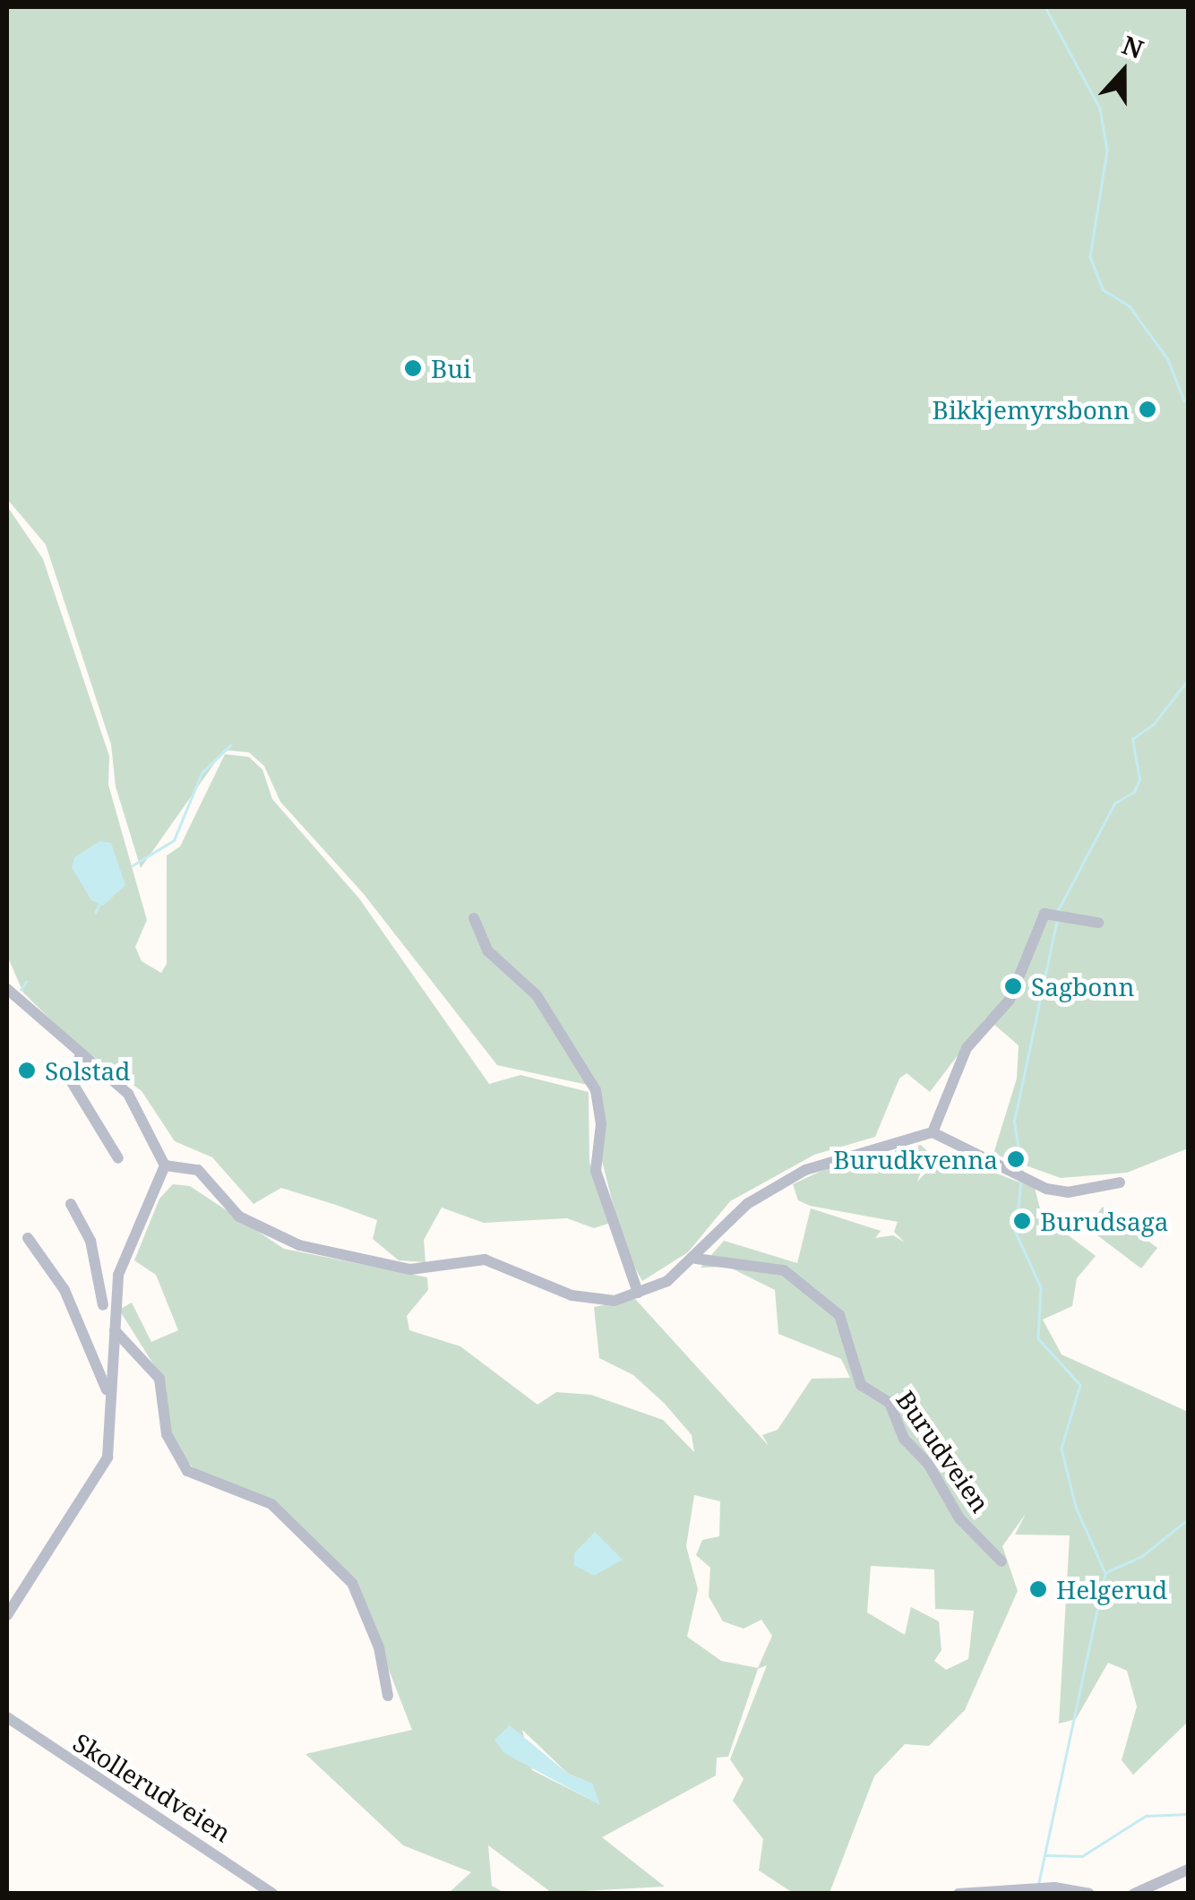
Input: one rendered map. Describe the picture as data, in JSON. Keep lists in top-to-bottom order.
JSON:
{
  "streets": {
    "street": ["Burudveien", "Skollerudveien"]
  },
  "places": [
    "Bui",
    "Bikkjemyrsbonn",
    "Sagbonn",
    "Solstad",
    "Burudkvenna",
    "Burudsaga",
    "Helgerud"
  ],
  "north": "top"
}
